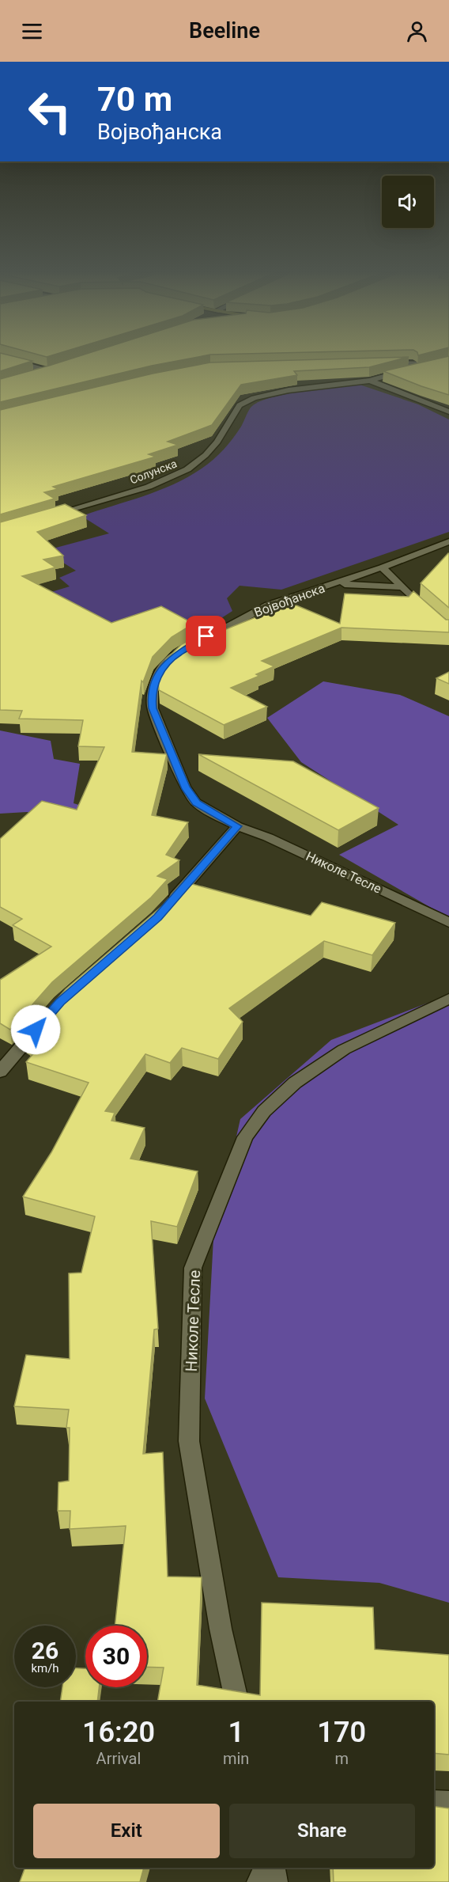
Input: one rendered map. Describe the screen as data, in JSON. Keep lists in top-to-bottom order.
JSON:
{
  "streets": {
    "street": ["Солунска", "Војвођанска", "Николе Тесле"]
  },
  "crossings": [
    ["Војвођанска", "Николе Тесле"]
  ],
  "page": {
    "header": "Beeline",
    "turn": ["70 m", "Војвођанска"],
    "speed": "26 km/h",
    "limit": "30",
    "eta": [
      "16:20",
      "Arrival",
      "1",
      "min",
      "170",
      "m"
    ],
    "buttons": ["Exit", "Share"]
  }
}
